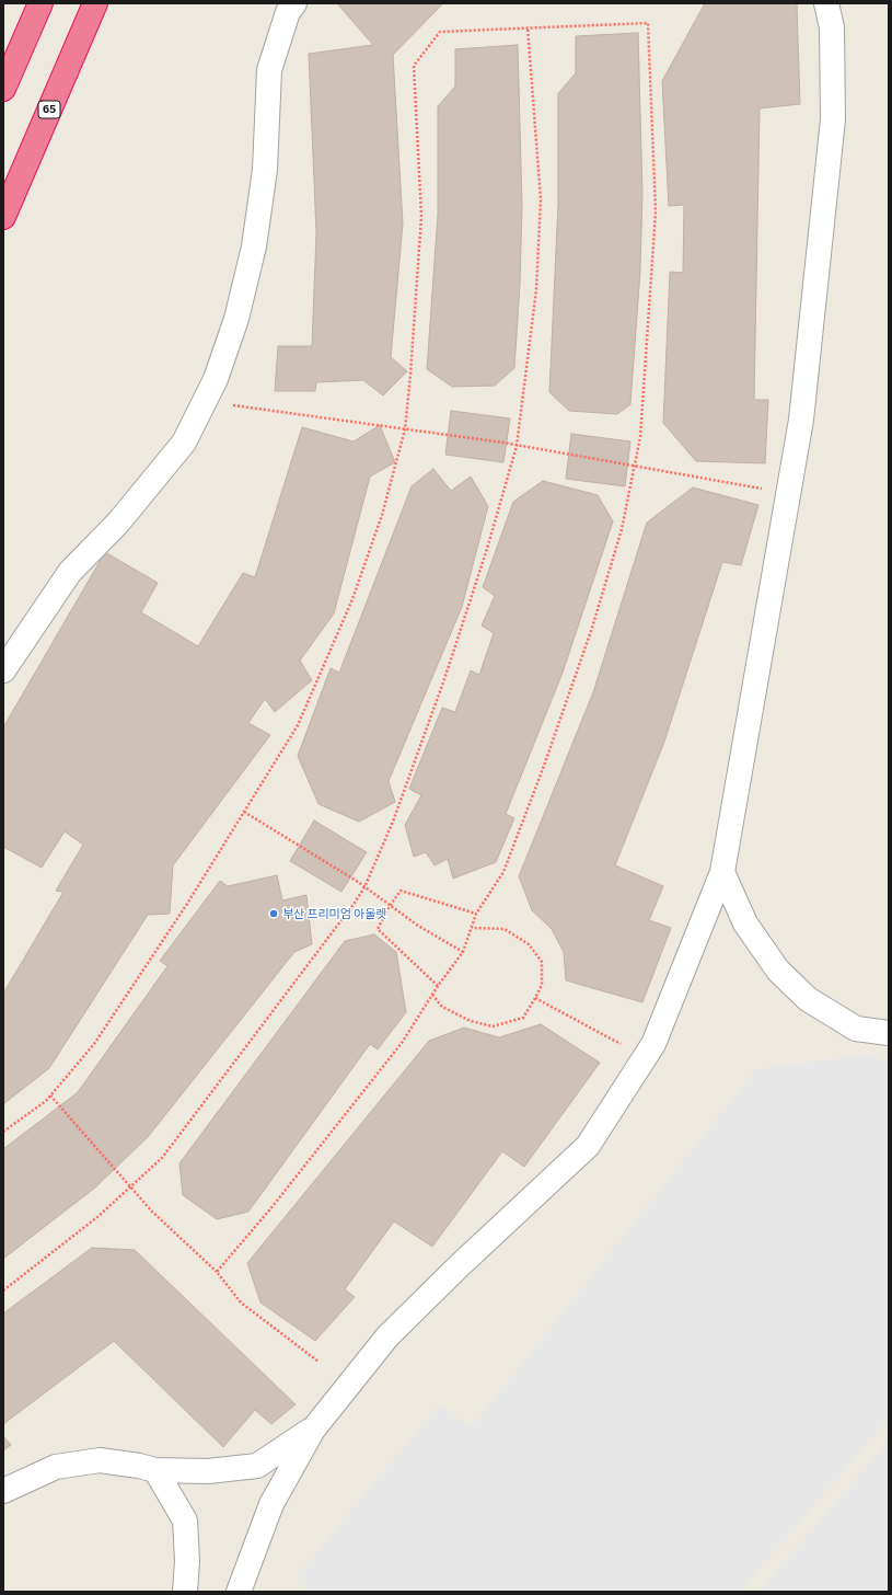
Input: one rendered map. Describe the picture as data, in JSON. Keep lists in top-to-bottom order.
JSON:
{
  "streets": {
    "highway": ["65"]
  },
  "places": ["부산 프리미엄 아울렛"]
}
